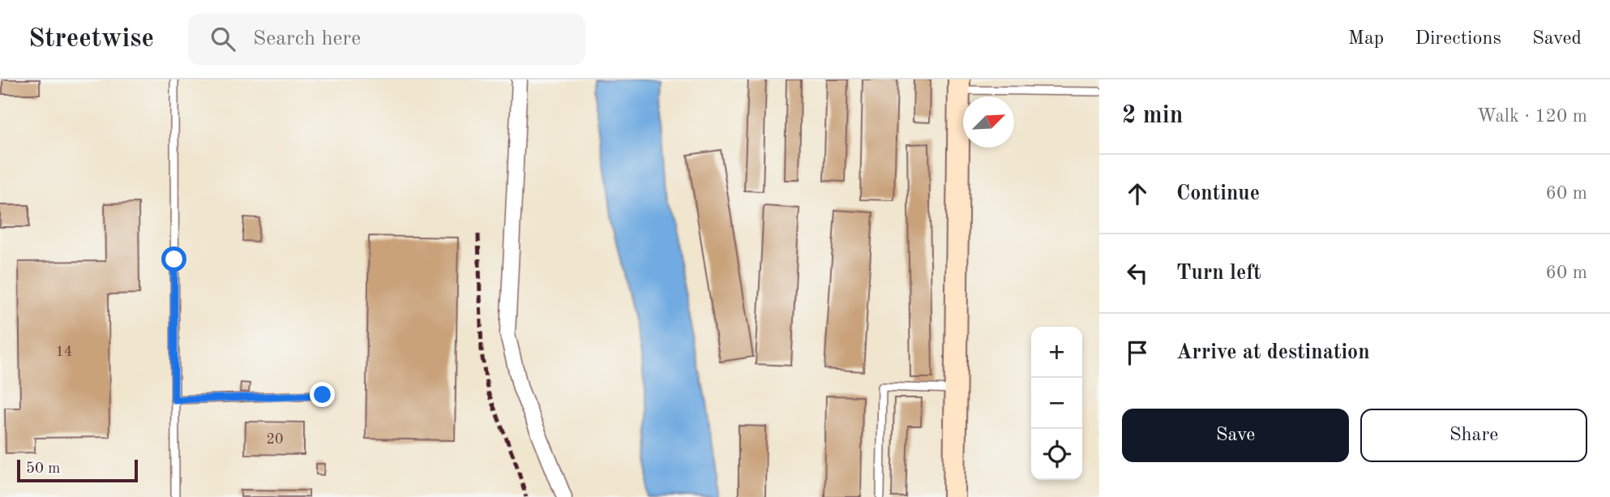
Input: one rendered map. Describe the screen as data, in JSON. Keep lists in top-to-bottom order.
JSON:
{
  "house_numbers": ["14", "20"],
  "scale_bar": "50 m",
  "north": "top right",
  "page": {
    "header": "Streetwise",
    "search": "Search here",
    "nav": ["Map", "Directions", "Saved"],
    "heading": ["2 min", "Walk · 120 m"],
    "list": [
      ["Continue", "60 m"],
      ["Turn left", "60 m"],
      "Arrive at destination"
    ],
    "map_buttons": ["+", "−"],
    "buttons": ["Save", "Share"],
    "scale": "50 m"
  }
}
